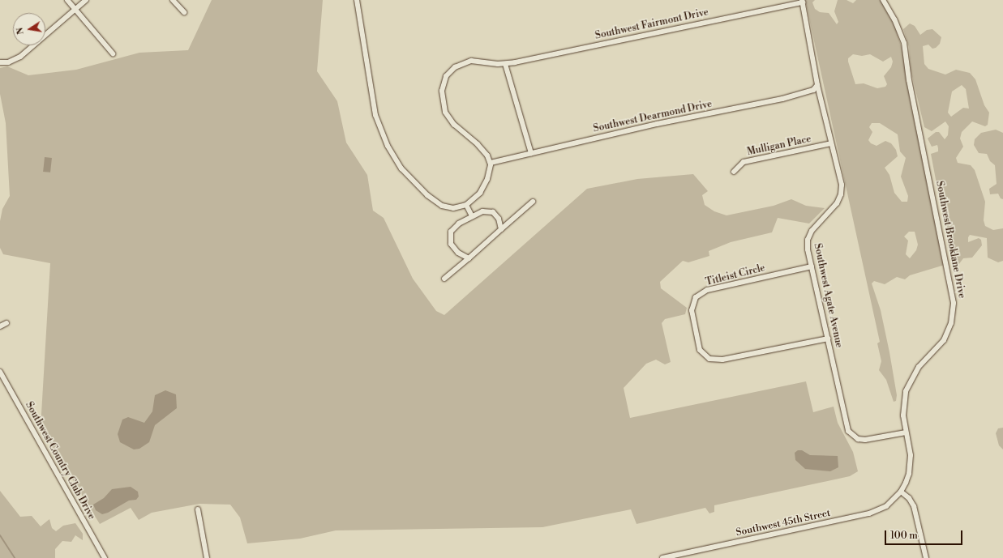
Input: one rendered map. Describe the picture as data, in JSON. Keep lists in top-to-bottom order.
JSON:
{
  "streets": {
    "street": [
      "Southwest Fairmont Drive",
      "Southwest Dearmond Drive",
      "Mulligan Place",
      "Southwest Brooklane Drive",
      "Titleist Circle",
      "Southwest Agate Avenue",
      "Southwest Country Club Drive",
      "Southwest 45th Street"
    ]
  },
  "crossings": [
    ["Southwest Fairmont Drive", "Southwest Dearmond Drive"],
    ["Southwest Fairmont Drive", "Southwest Agate Avenue"],
    ["Southwest Dearmond Drive", "Southwest Agate Avenue"],
    ["Mulligan Place", "Southwest Agate Avenue"],
    ["Southwest Brooklane Drive", "Southwest Agate Avenue"],
    ["Southwest Brooklane Drive", "Southwest 45th Street"],
    ["Titleist Circle", "Southwest Agate Avenue"]
  ],
  "scale_bar": "100 m",
  "north": "left"
}
